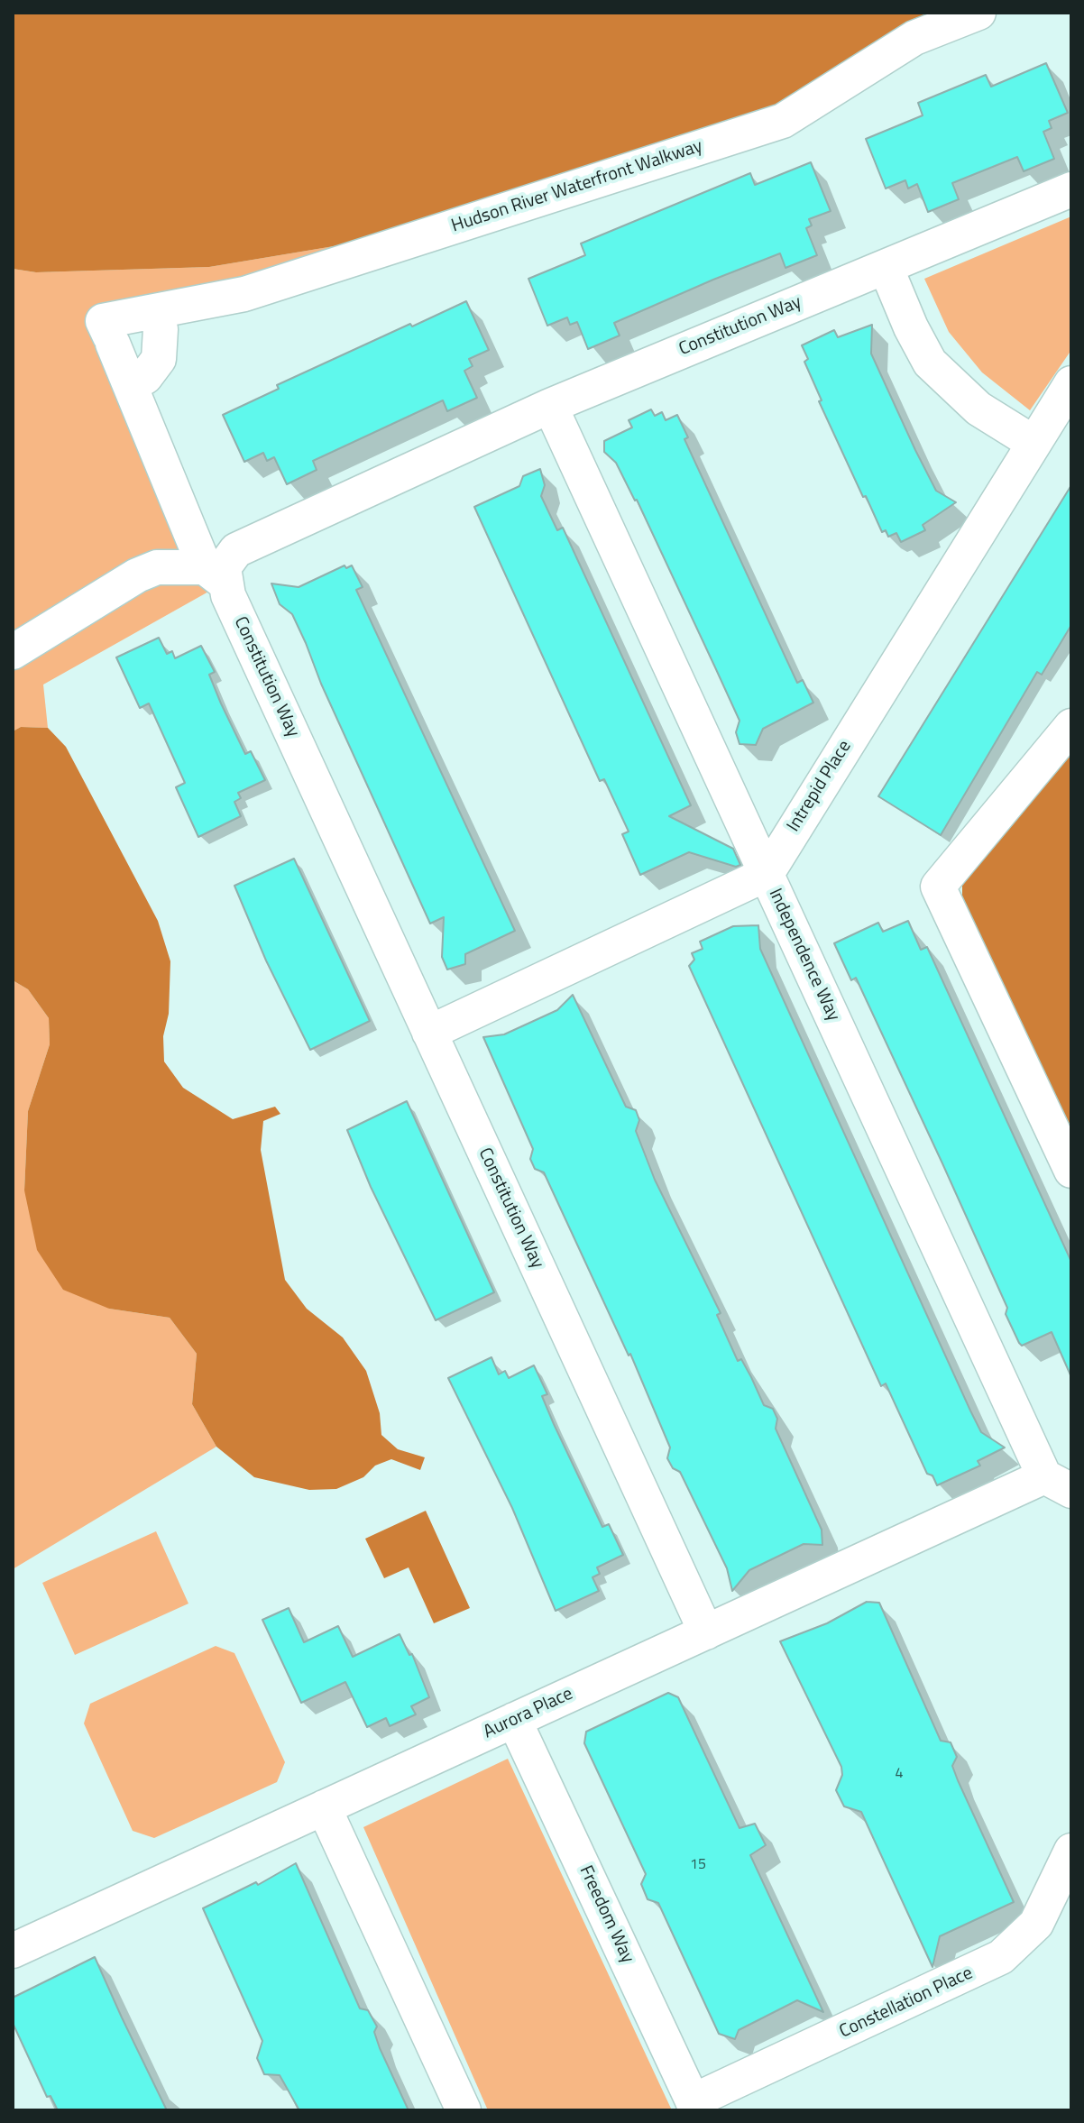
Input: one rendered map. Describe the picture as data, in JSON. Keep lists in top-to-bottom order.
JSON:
{
  "streets": {
    "street": [
      "Hudson River Waterfront Walkway",
      "Constitution Way",
      "Intrepid Place",
      "Independence Way",
      "Aurora Place",
      "Freedom Way",
      "Constellation Place"
    ]
  },
  "crossings": [
    ["Hudson River Waterfront Walkway", "Constitution Way"],
    ["Constitution Way", "Independence Way"],
    ["Constitution Way", "Aurora Place"],
    ["Intrepid Place", "Independence Way"],
    ["Independence Way", "Aurora Place"],
    ["Aurora Place", "Freedom Way"],
    ["Freedom Way", "Constellation Place"]
  ],
  "house_numbers": ["4", "15"]
}
